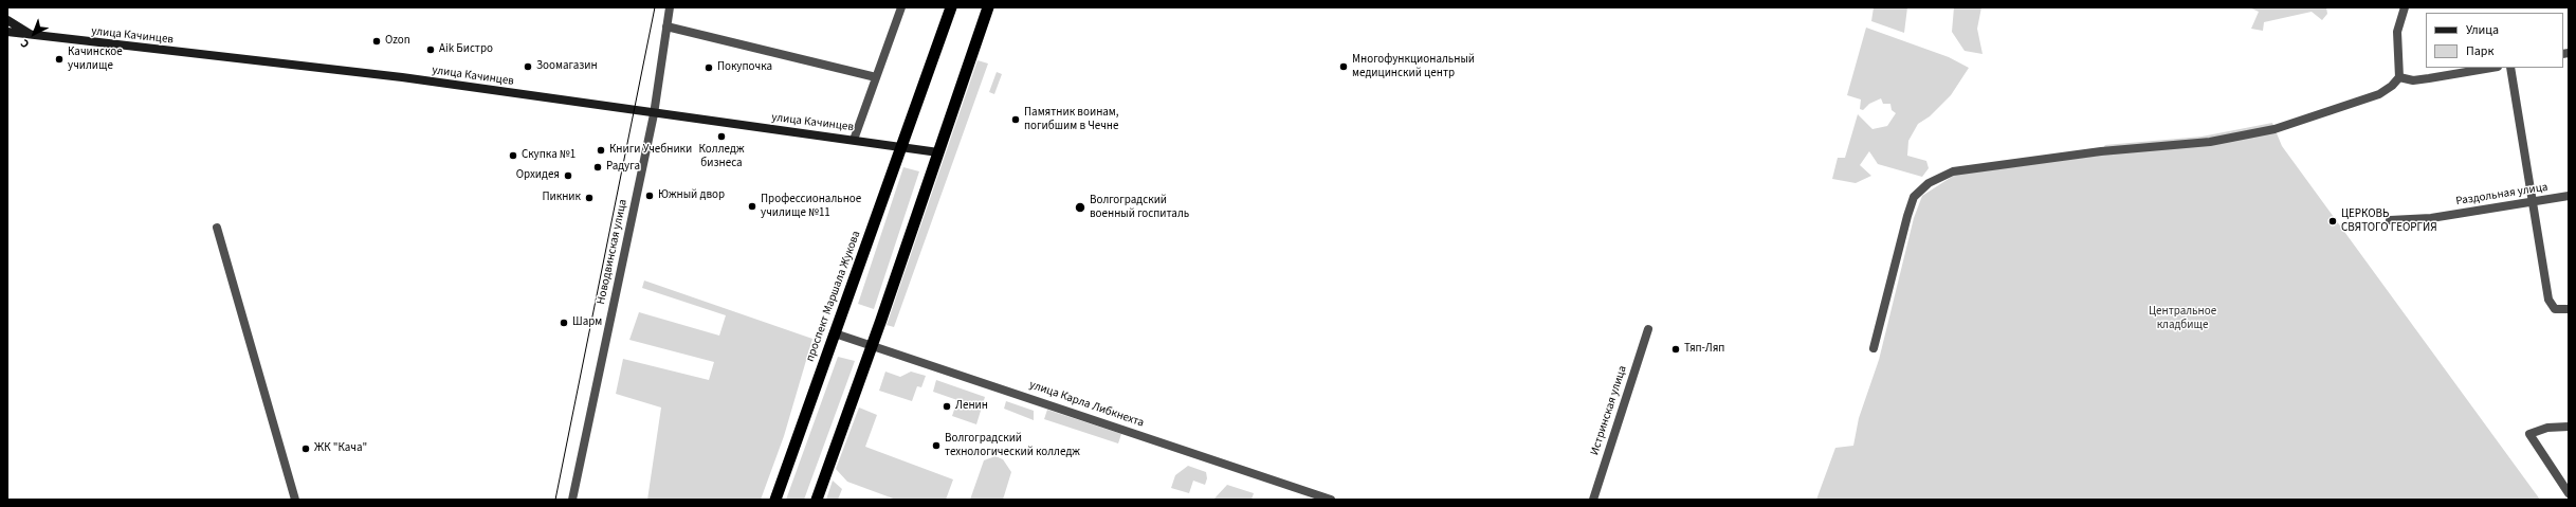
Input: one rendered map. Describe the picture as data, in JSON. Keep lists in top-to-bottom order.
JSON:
{
  "streets": {
    "highway": ["проспект Маршала Жукова"],
    "main road": ["улица Качинцев"],
    "street": [
      "Раздольная улица",
      "Новодвинская улица",
      "улица Карла Либкнехта",
      "Истринская улица"
    ]
  },
  "crossings": [
    ["улица Качинцев", "Новодвинская улица"],
    ["улица Качинцев", "проспект Маршала Жукова"],
    ["проспект Маршала Жукова", "улица Карла Либкнехта"]
  ],
  "parks": ["Центральное кладбище"],
  "places": [
    "Ozon",
    "Aik Бистро",
    "Качинское училище",
    "Зоомагазин",
    "Многофункциональный медицинский центр",
    "Покупочка",
    "Памятник воинам, погибшим в Чечне",
    "Колледж бизнеса",
    "Книги Учебники",
    "Скупка №1",
    "Радуга",
    "Орхидея",
    "Южный двор",
    "Пикник",
    "Профессиональное училище №11",
    "Волгоградский военный госпиталь",
    "ЦЕРКОВЬ СВЯТОГО ГЕОРГИЯ",
    "Шарм",
    "Тяп-Ляп",
    "Ленин",
    "Волгоградский технологический колледж",
    "ЖК \"Кача\""
  ],
  "legend": ["Улица", "Парк"],
  "north": "bottom left"
}
